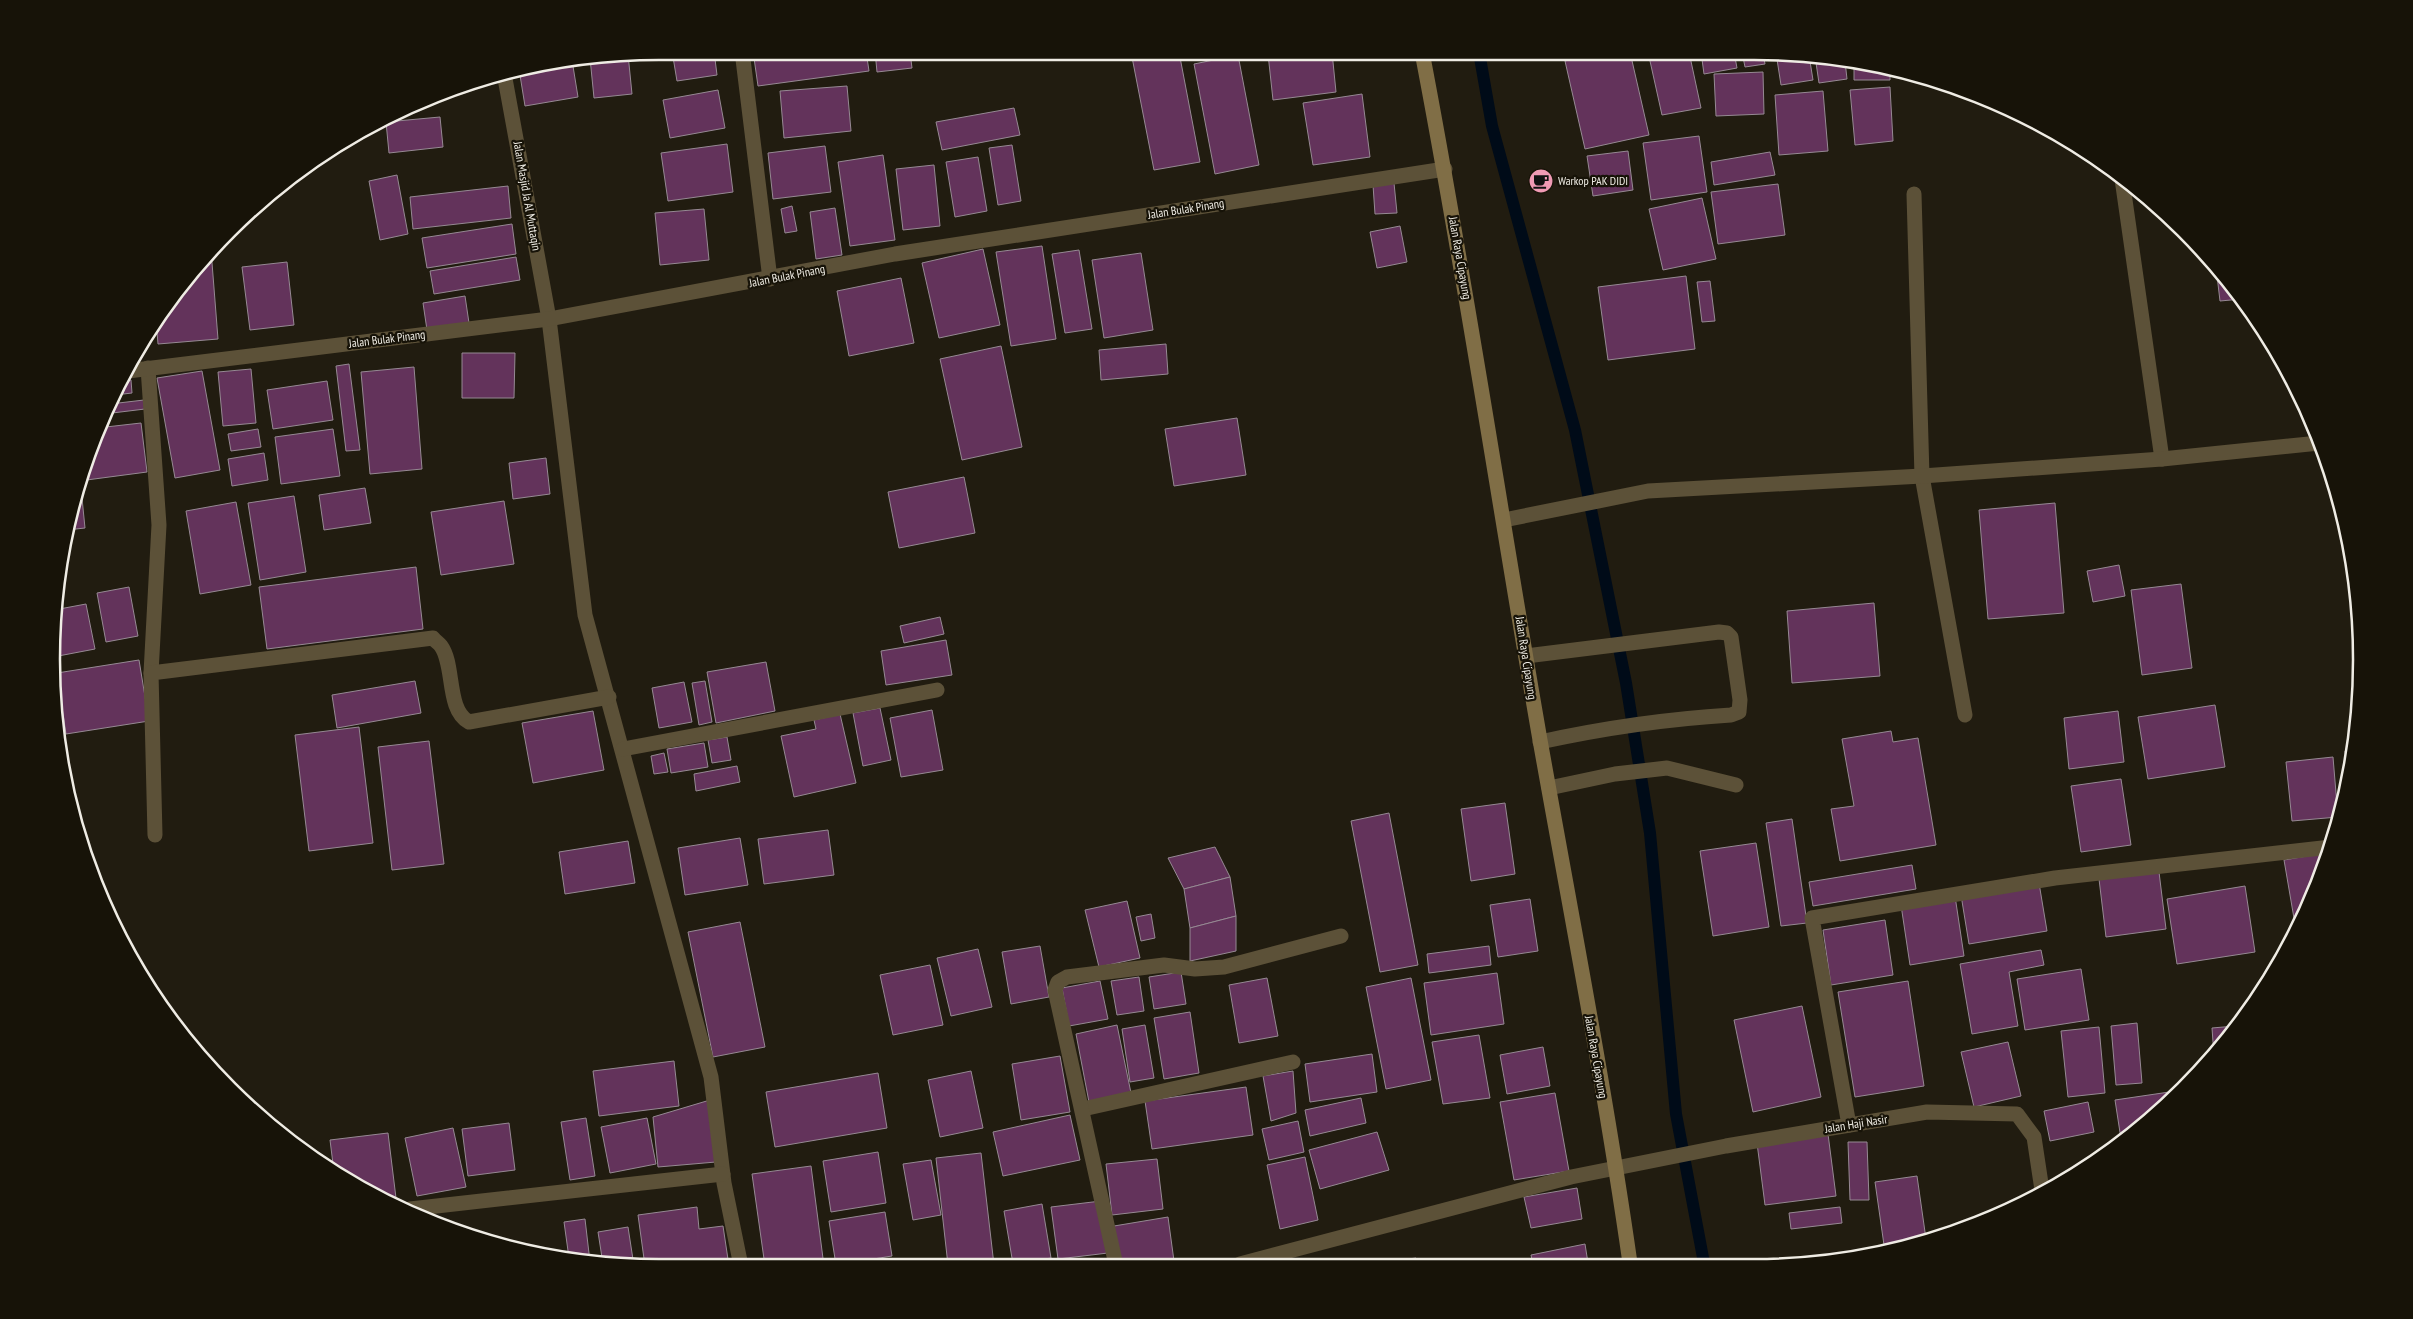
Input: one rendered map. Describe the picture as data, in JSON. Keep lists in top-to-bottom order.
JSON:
{
  "streets": {
    "main road": ["Jalan Raya Cipayung"],
    "street": ["Jalan Masjid Ja Al Muttaqin", "Jalan Bulak Pinang", "Jalan Haji Nasir"]
  },
  "crossings": [
    ["Jalan Masjid Ja Al Muttaqin", "Jalan Bulak Pinang"],
    ["Jalan Bulak Pinang", "Jalan Raya Cipayung"],
    ["Jalan Raya Cipayung", "Jalan Haji Nasir"]
  ],
  "places": {
    "cafe": ["Warkop PAK DIDI"]
  }
}
